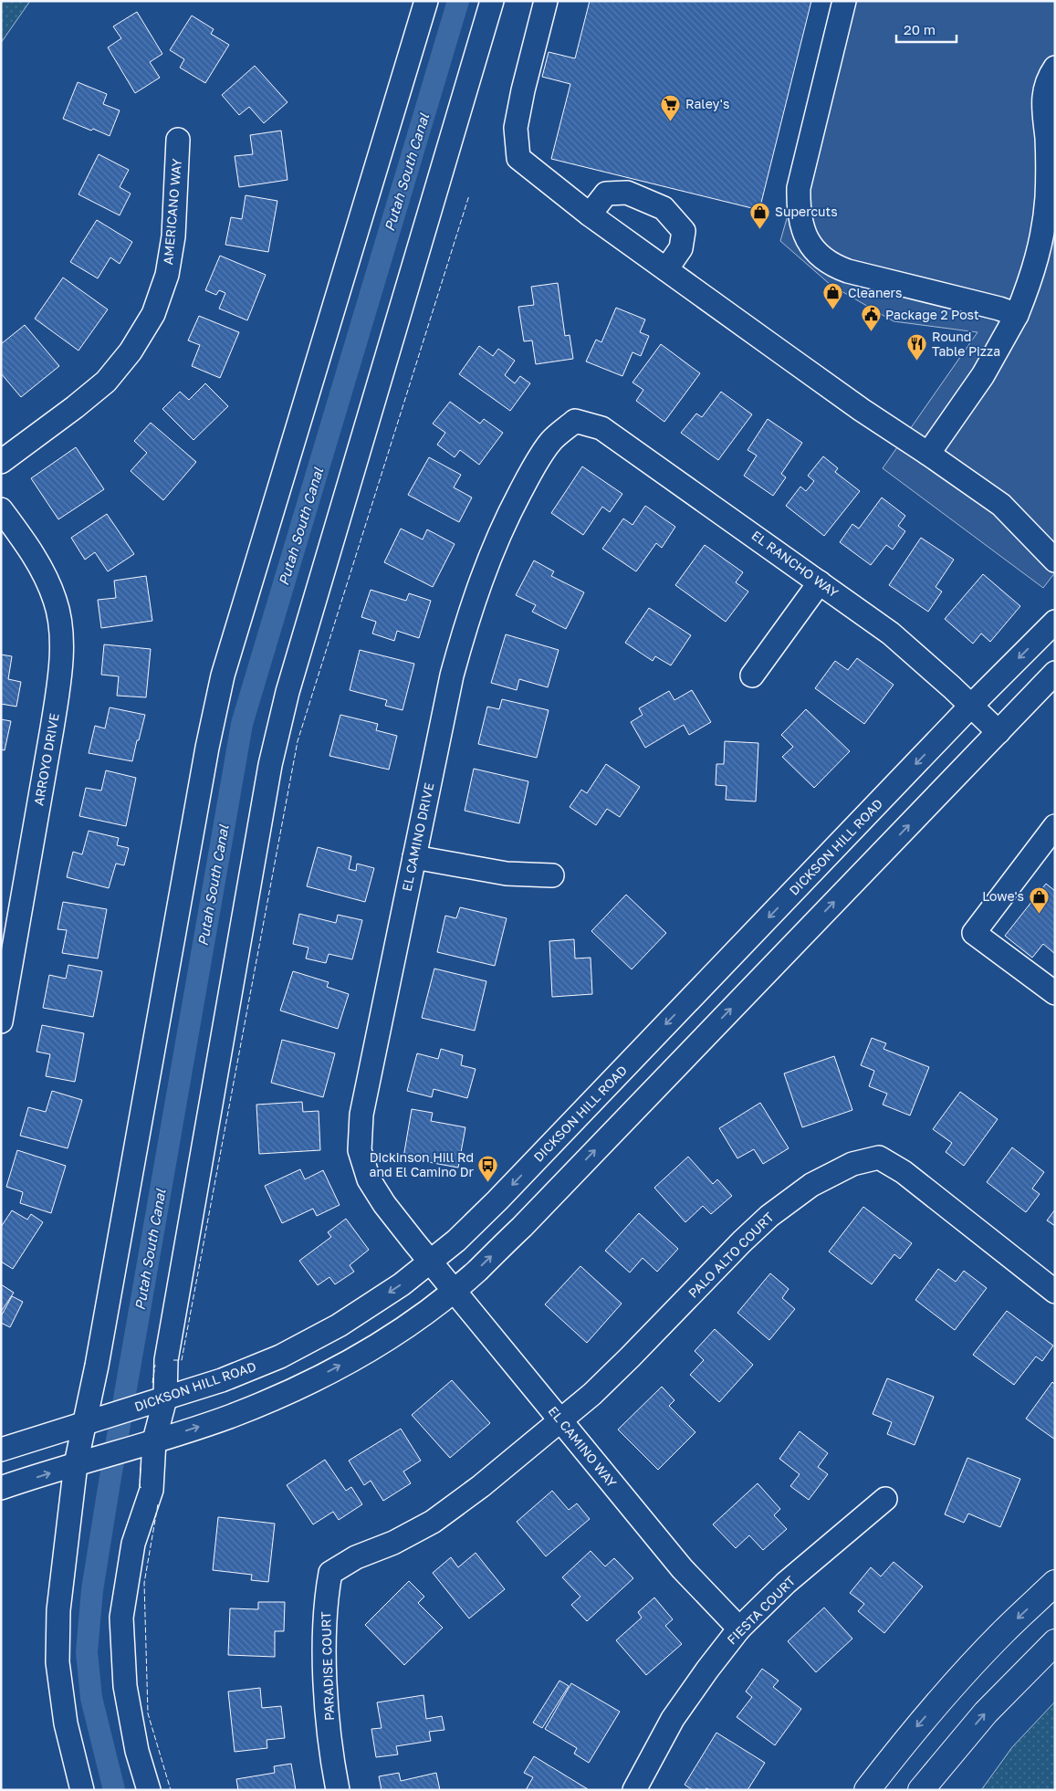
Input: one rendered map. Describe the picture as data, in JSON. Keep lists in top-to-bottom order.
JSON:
{
  "streets": {
    "street": [
      "AMERICANO WAY",
      "EL RANCHO WAY",
      "ARROYO DRIVE",
      "EL CAMINO DRIVE",
      "DICKSON HILL ROAD",
      "PALO ALTO COURT",
      "EL CAMINO WAY",
      "FIESTA COURT",
      "PARADISE COURT"
    ]
  },
  "crossings": [
    ["EL RANCHO WAY", "EL CAMINO DRIVE"],
    ["EL RANCHO WAY", "DICKSON HILL ROAD"],
    ["EL CAMINO DRIVE", "DICKSON HILL ROAD"],
    ["EL CAMINO DRIVE", "EL CAMINO WAY"],
    ["DICKSON HILL ROAD", "EL CAMINO WAY"],
    ["PALO ALTO COURT", "EL CAMINO WAY"],
    ["PALO ALTO COURT", "PARADISE COURT"],
    ["EL CAMINO WAY", "FIESTA COURT"],
    ["EL CAMINO WAY", "PARADISE COURT"]
  ],
  "water": ["Putah South Canal"],
  "places": {
    "supermarket": ["Raley's"],
    "shop": ["Supercuts", "Cleaners", "Lowe's"],
    "public building": ["Package 2 Post"],
    "restaurant": ["Round Table Pizza"],
    "bus stop": ["Dickinson Hill Rd and El Camino Dr"]
  },
  "scale_bar": "20 m"
}
